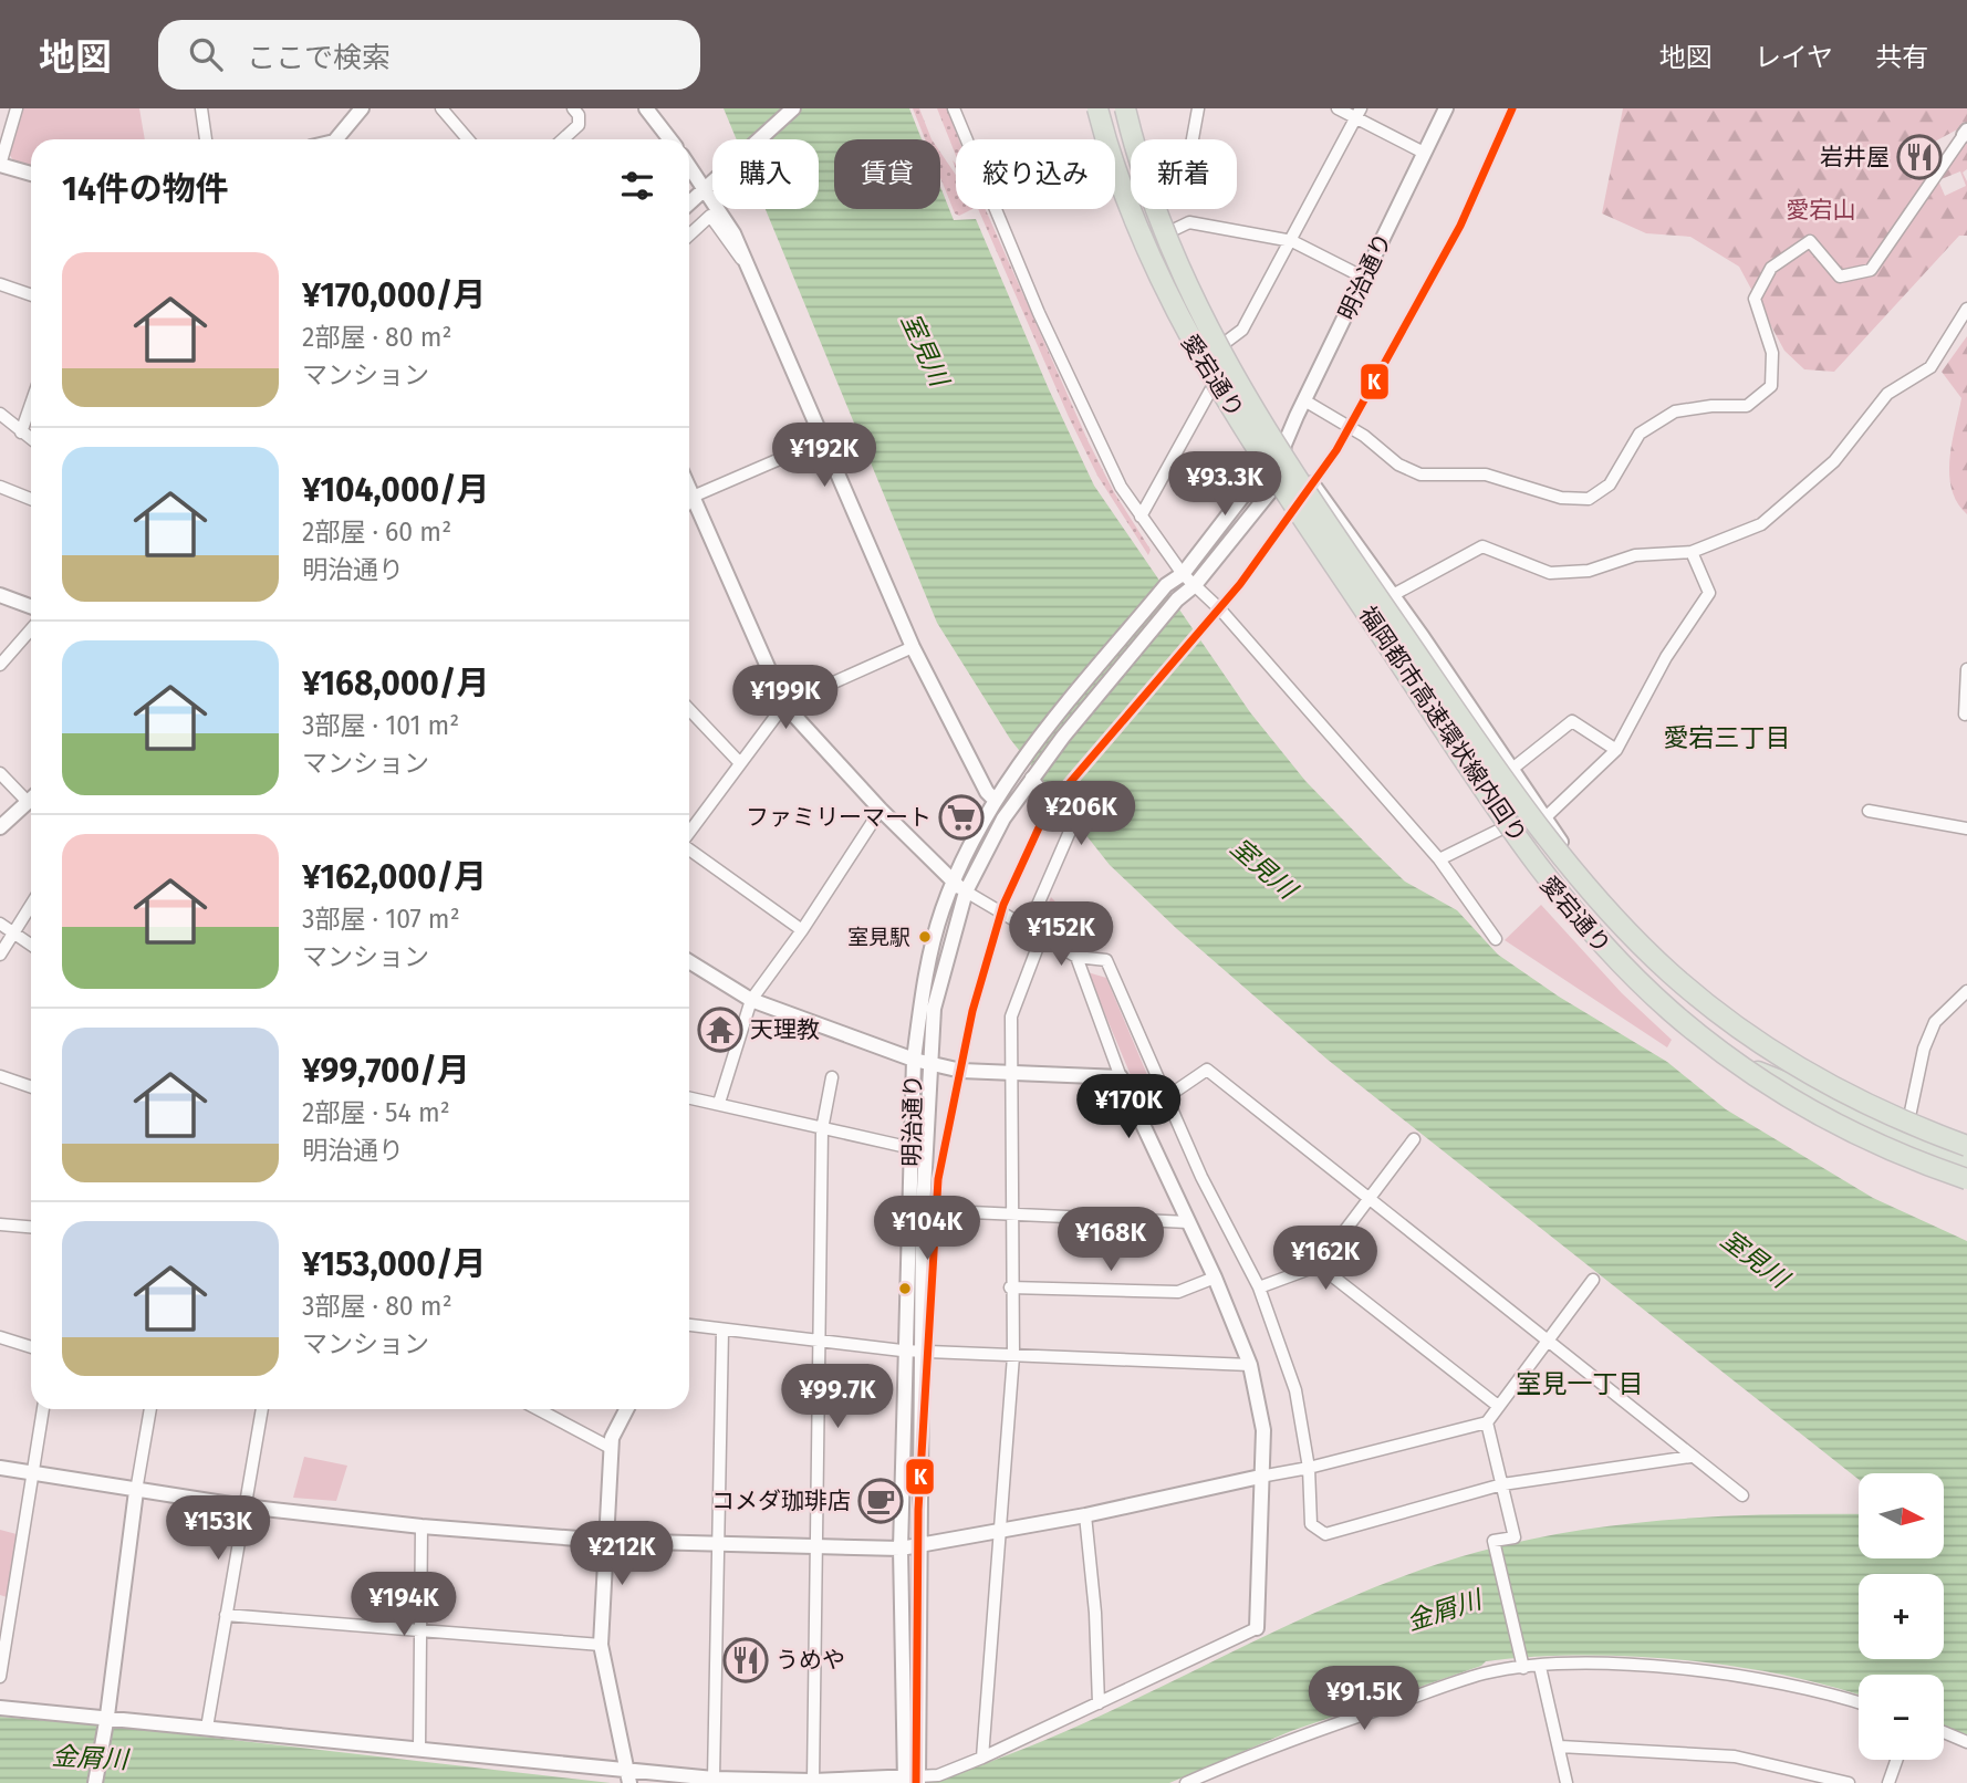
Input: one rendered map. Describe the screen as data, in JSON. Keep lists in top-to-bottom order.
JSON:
{
  "streets": {
    "highway": ["福岡都市高速環状線内回り"],
    "street": ["明治通り", "愛宕通り"]
  },
  "crossings": [
    ["明治通り", "愛宕通り"],
    ["愛宕通り", "福岡都市高速環状線内回り"]
  ],
  "districts": ["愛宕三丁目", "室見一丁目"],
  "water": ["室見川", "金屑川"],
  "parks": ["愛宕山"],
  "places": {
    "restaurant": ["岩井屋", "うめや"],
    "supermarket": ["ファミリーマート"],
    "other": ["室見駅"],
    "temple": ["天理教"],
    "cafe": ["コメダ珈琲店"]
  },
  "lines": ["transit line K"],
  "north": "right",
  "page": {
    "header": "地図",
    "search": "ここで検索",
    "nav": ["地図", "レイヤ", "共有"],
    "chip": [
      "購入",
      "賃貸",
      "絞り込み",
      "新着"
    ],
    "heading": "14件の物件",
    "list": [
      {
        "name": "¥170,000/月",
        "note": "2部屋 · 80 m² · マンション"
      },
      {
        "name": "¥104,000/月",
        "note": "2部屋 · 60 m² · 明治通り"
      },
      {
        "name": "¥168,000/月",
        "note": "3部屋 · 101 m² · マンション"
      },
      {
        "name": "¥162,000/月",
        "note": "3部屋 · 107 m² · マンション"
      },
      {
        "name": "¥99,700/月",
        "note": "2部屋 · 54 m² · 明治通り"
      },
      {
        "name": "¥153,000/月",
        "note": "3部屋 · 80 m² · マンション"
      }
    ],
    "price": [
      "¥192K",
      "¥93.3K",
      "¥199K",
      "¥206K",
      "¥152K",
      "¥170K",
      "¥104K",
      "¥168K",
      "¥162K",
      "¥99.7K",
      "¥153K",
      "¥212K",
      "¥194K",
      "¥91.5K"
    ],
    "map_buttons": ["+", "−"]
  }
}
